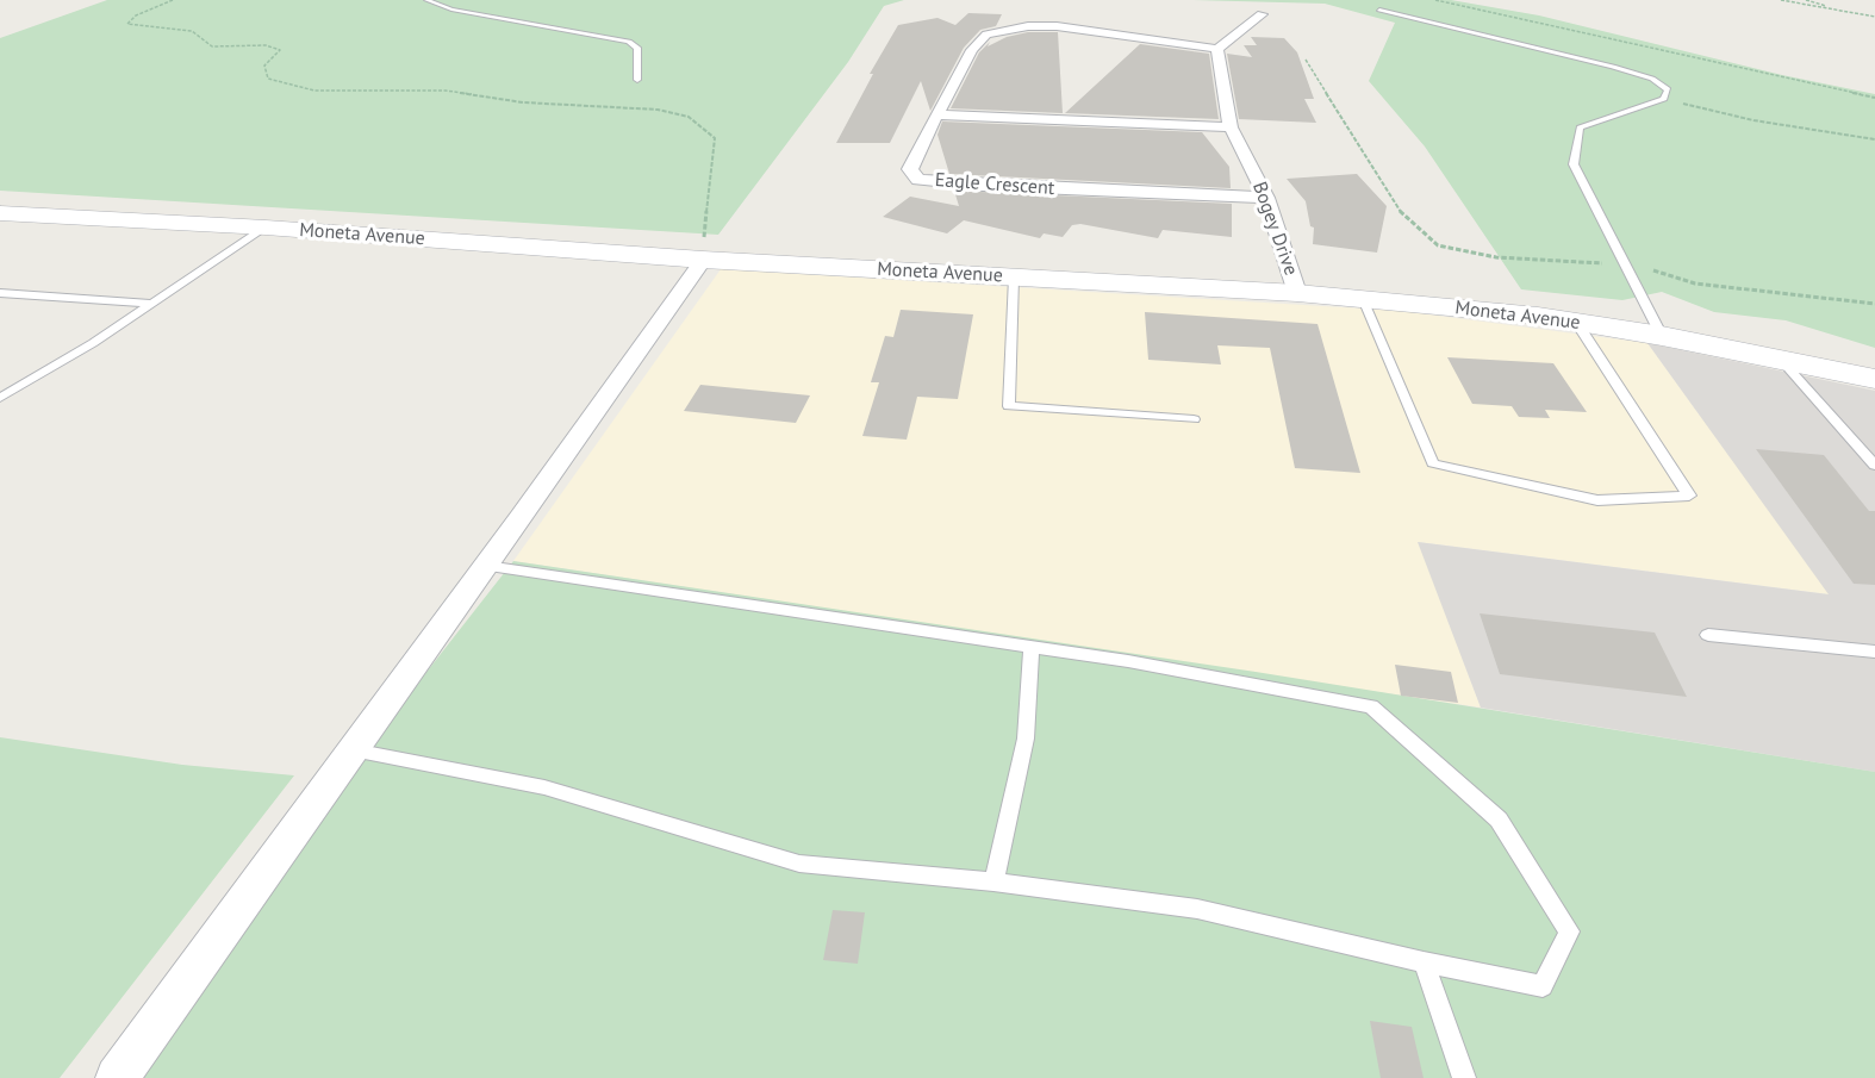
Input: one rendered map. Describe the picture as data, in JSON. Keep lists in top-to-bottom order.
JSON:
{
  "streets": {
    "street": ["Eagle Crescent", "Bogey Drive", "Moneta Avenue"]
  },
  "crossings": [
    ["Eagle Crescent", "Bogey Drive"],
    ["Bogey Drive", "Moneta Avenue"]
  ]
}
